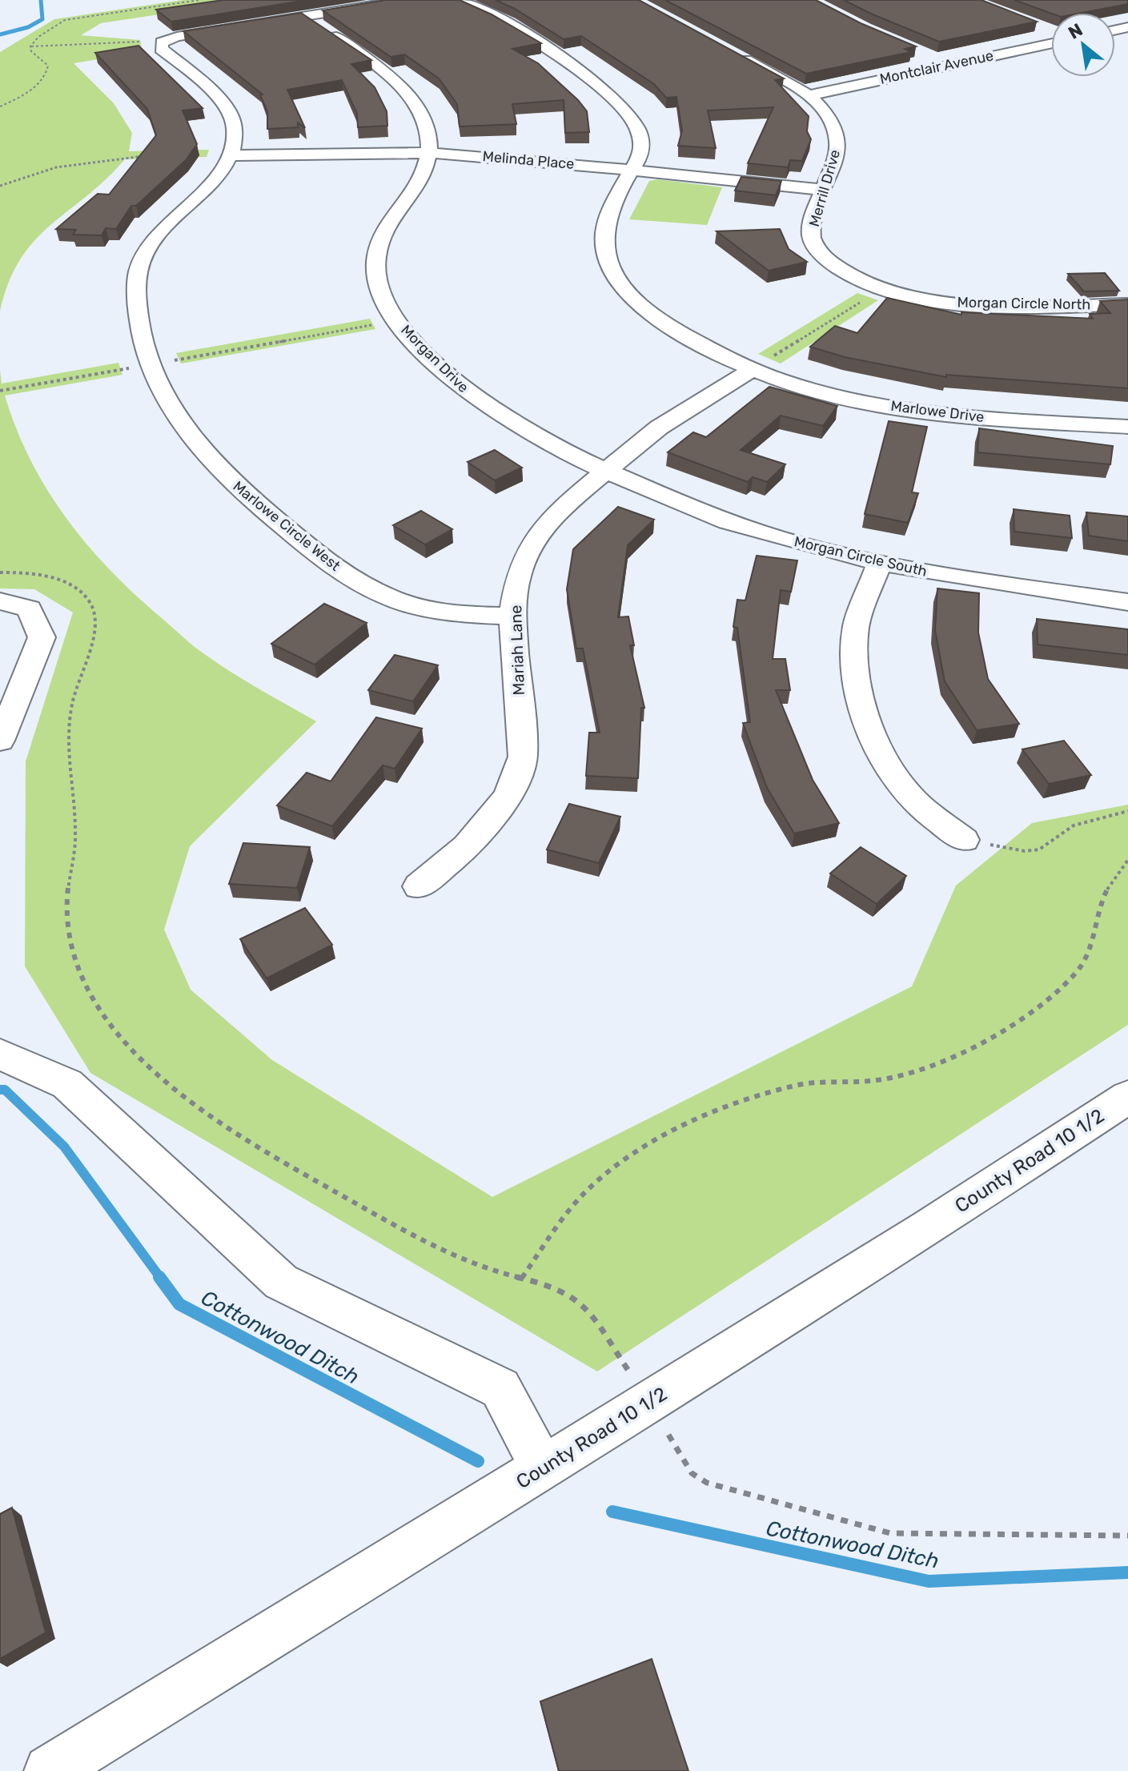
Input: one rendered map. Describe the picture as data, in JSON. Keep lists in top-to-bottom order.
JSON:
{
  "streets": {
    "street": [
      "Montclair Avenue",
      "Melinda Place",
      "Merrill Drive",
      "Morgan Circle North",
      "Morgan Drive",
      "Marlowe Drive",
      "Marlowe Circle West",
      "Morgan Circle South",
      "Mariah Lane",
      "County Road 10 1/2"
    ]
  },
  "crossings": [
    ["Montclair Avenue", "Merrill Drive"],
    ["Melinda Place", "Merrill Drive"],
    ["Melinda Place", "Morgan Drive"],
    ["Melinda Place", "Marlowe Drive"],
    ["Melinda Place", "Marlowe Circle West"],
    ["Merrill Drive", "Morgan Circle North"],
    ["Morgan Drive", "Morgan Circle South"],
    ["Morgan Drive", "Mariah Lane"],
    ["Marlowe Drive", "Mariah Lane"],
    ["Marlowe Circle West", "Mariah Lane"],
    ["Morgan Circle South", "Mariah Lane"]
  ],
  "water": ["Cottonwood Ditch"],
  "north": "top left"
}
